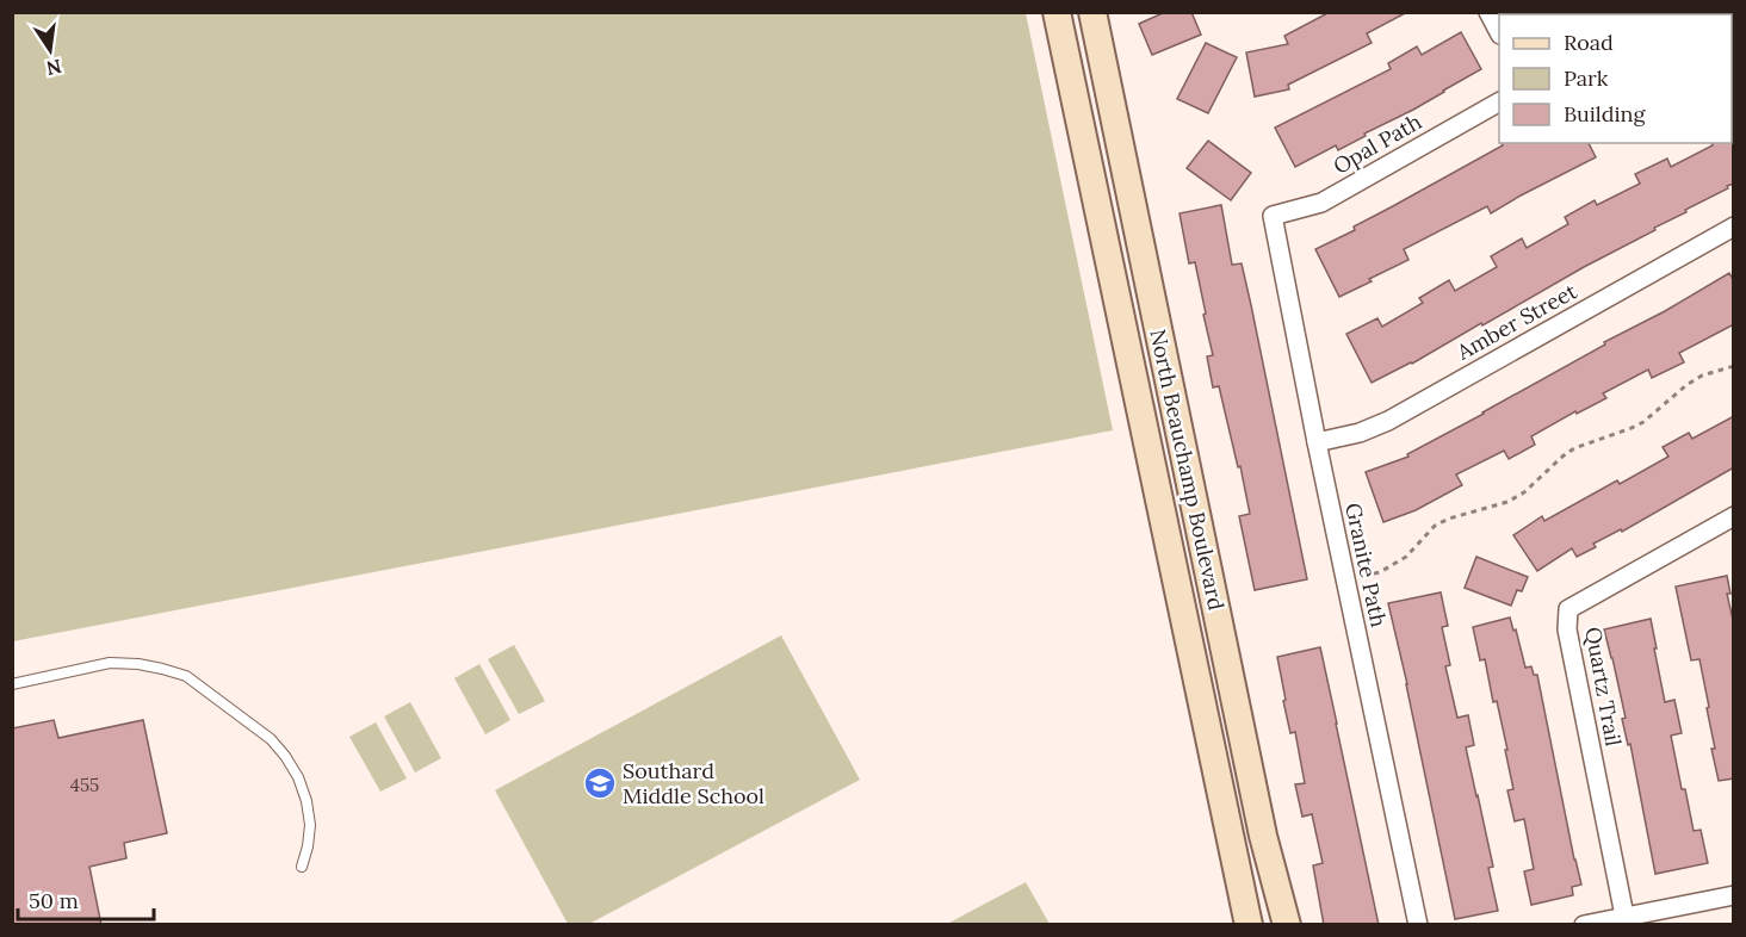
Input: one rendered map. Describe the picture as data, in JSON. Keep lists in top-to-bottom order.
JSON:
{
  "streets": {
    "street": [
      "Opal Path",
      "Amber Street",
      "North Beauchamp Boulevard",
      "Granite Path",
      "Quartz Trail"
    ]
  },
  "crossings": [
    ["Opal Path", "Granite Path"],
    ["Amber Street", "Granite Path"]
  ],
  "places": {
    "school or university": ["Southard Middle School"]
  },
  "house_numbers": ["455"],
  "legend": ["Road", "Park", "Building"],
  "scale_bar": "50 m",
  "north": "bottom"
}
